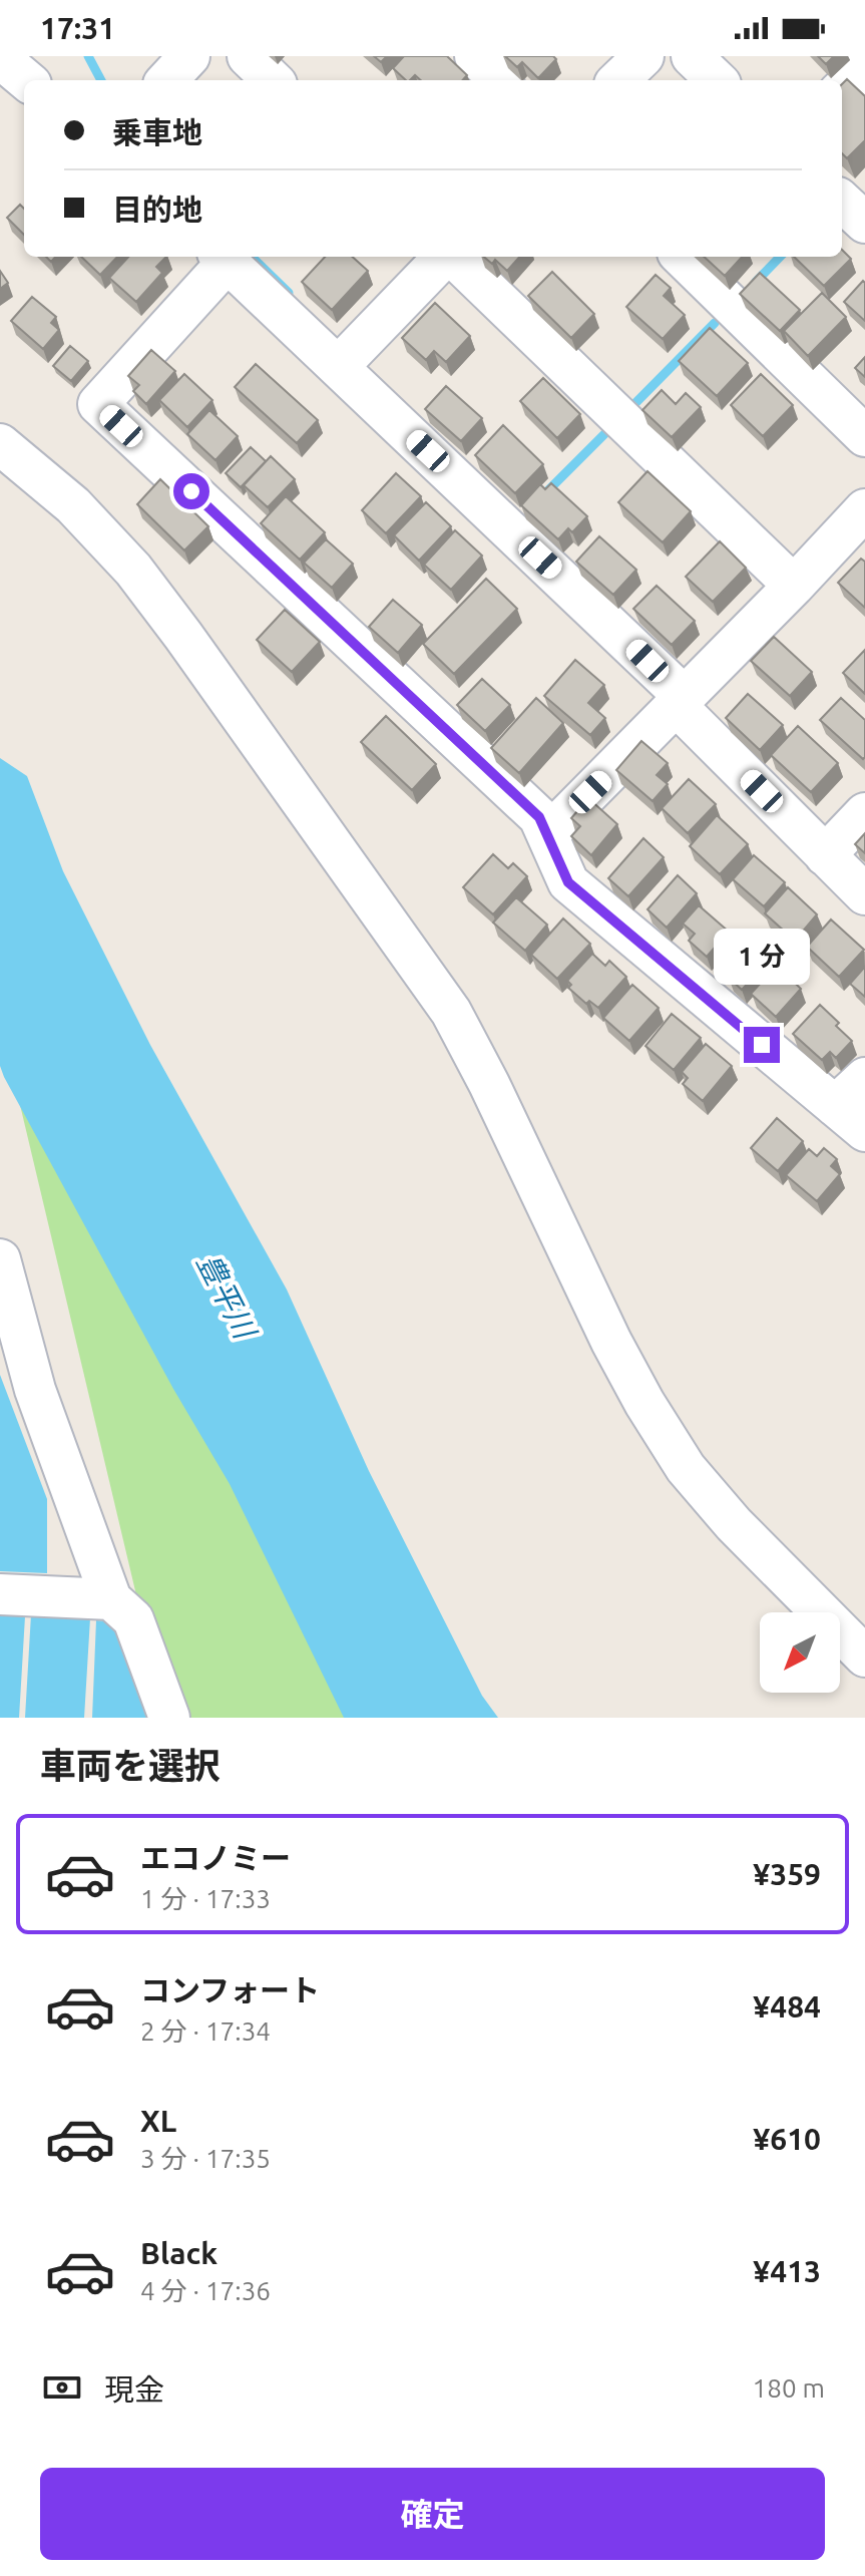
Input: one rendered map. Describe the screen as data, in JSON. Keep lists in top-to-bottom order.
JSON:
{
  "water": ["豊平川"],
  "north": "bottom left",
  "page": {
    "status": "17:31",
    "banner": ["乗車地", "目的地"],
    "bubble": "1 分",
    "heading": "車両を選択",
    "list": [
      {
        "name": "エコノミー",
        "note": "1 分 · 17:33",
        "value": "¥359"
      },
      {
        "name": "コンフォート",
        "note": "2 分 · 17:34",
        "value": "¥484"
      },
      {
        "name": "XL",
        "note": "3 分 · 17:35",
        "value": "¥610"
      },
      {
        "name": "Black",
        "note": "4 分 · 17:36",
        "value": "¥413"
      }
    ],
    "pay": ["現金", "180 m"],
    "buttons": "確定"
  }
}
